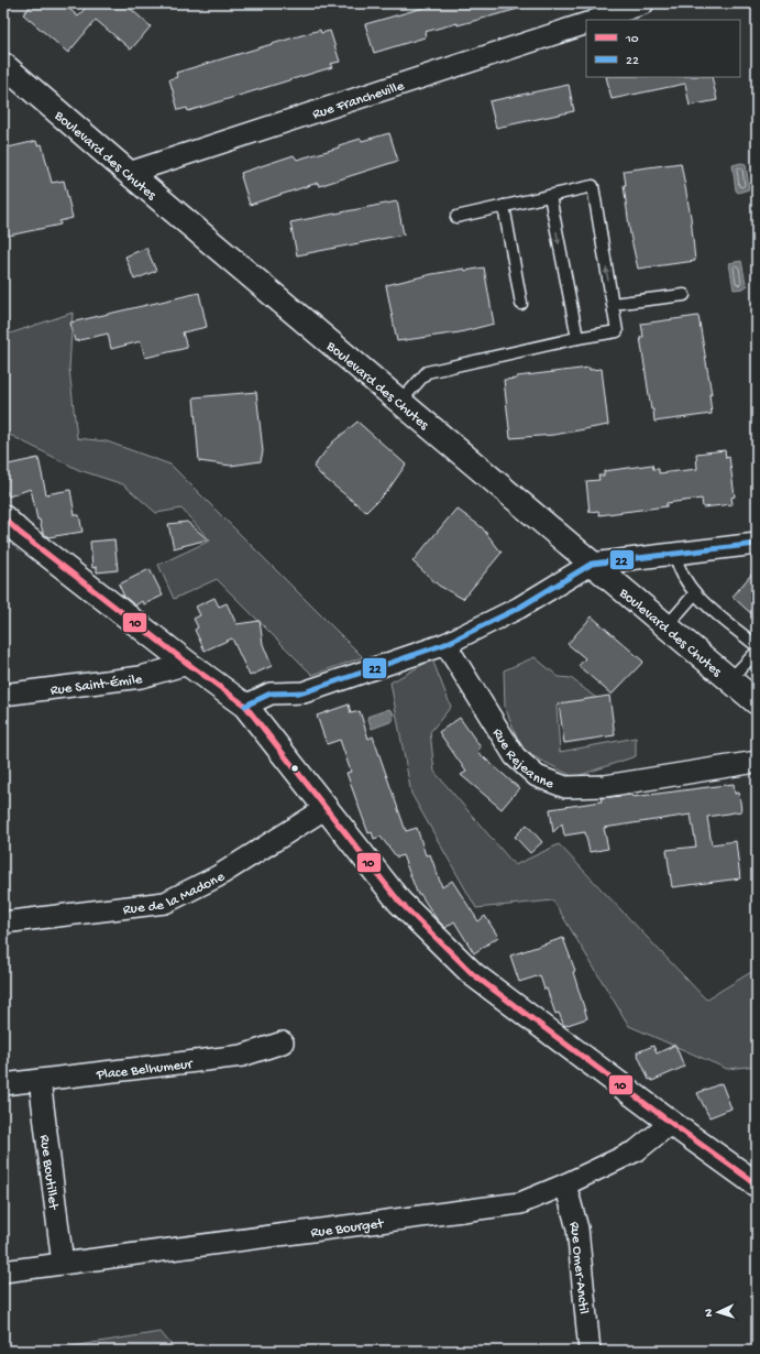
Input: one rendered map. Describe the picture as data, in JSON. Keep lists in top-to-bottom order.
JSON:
{
  "streets": {
    "main road": ["Boulevard des Chutes"],
    "street": [
      "Rue Francheville",
      "Rue Saint-Émile",
      "Rue Rejeanne",
      "Rue de la Madone",
      "Place Belhumeur",
      "Rue Boutillet",
      "Rue Bourget",
      "Rue Omer-Anctil"
    ]
  },
  "crossings": [
    ["Rue Francheville", "Boulevard des Chutes"],
    ["Place Belhumeur", "Rue Boutillet"],
    ["Rue Boutillet", "Rue Bourget"],
    ["Rue Bourget", "Rue Omer-Anctil"]
  ],
  "lines": ["transit line 10", "transit line 22"],
  "legend": ["10", "22"],
  "north": "left"
}
